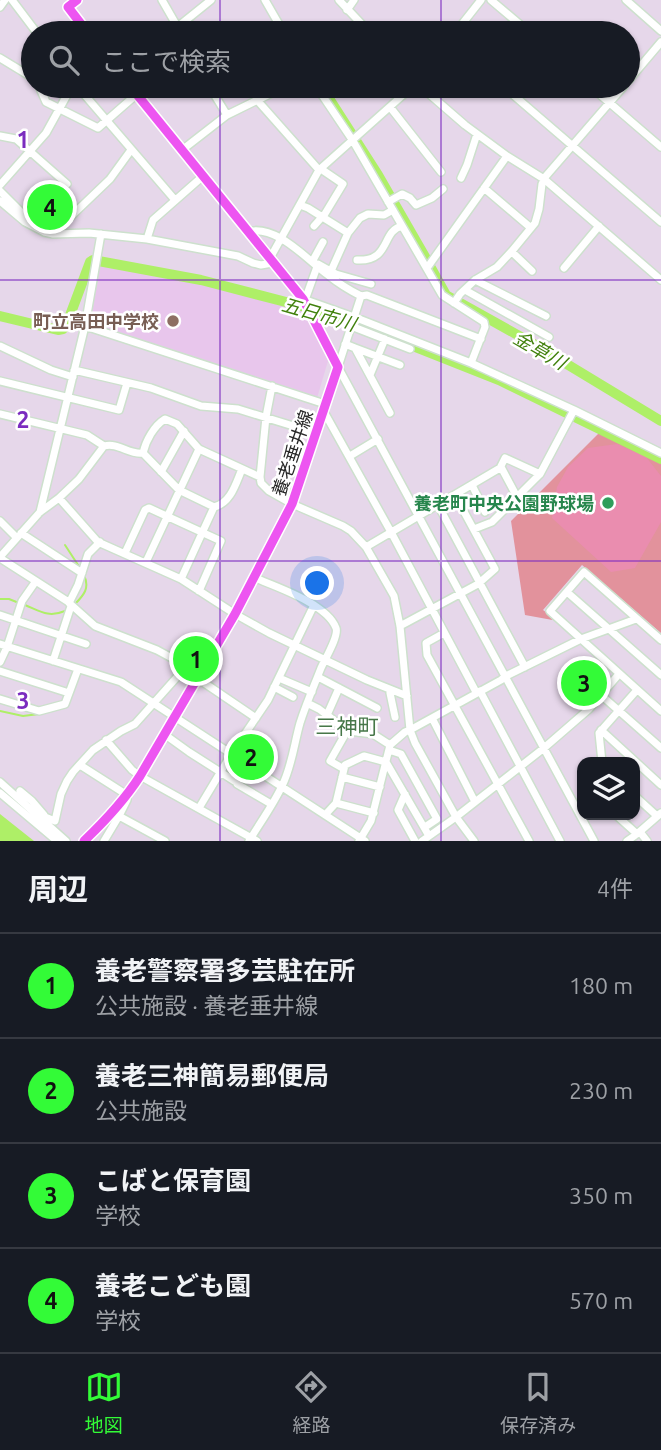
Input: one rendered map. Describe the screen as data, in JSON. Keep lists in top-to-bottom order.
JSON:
{
  "streets": {
    "main road": ["養老垂井線"]
  },
  "districts": ["三神町"],
  "water": ["五日市川", "金草川"],
  "places": ["町立高田中学校", "養老町中央公園野球場"],
  "page": {
    "search": "ここで検索",
    "pins": [
      "4",
      "1",
      "3",
      "2"
    ],
    "heading": ["周辺", "4件"],
    "list": [
      {
        "mark": "1",
        "name": "養老警察署多芸駐在所",
        "note": "公共施設 · 養老垂井線",
        "value": "180 m"
      },
      {
        "mark": "2",
        "name": "養老三神簡易郵便局",
        "note": "公共施設",
        "value": "230 m"
      },
      {
        "mark": "3",
        "name": "こばと保育園",
        "note": "学校",
        "value": "350 m"
      },
      {
        "mark": "4",
        "name": "養老こども園",
        "note": "学校",
        "value": "570 m"
      }
    ],
    "nav": ["地図", "経路", "保存済み"]
  },
  "grid": {
    "rows": ["1", "2", "3"]
  }
}
